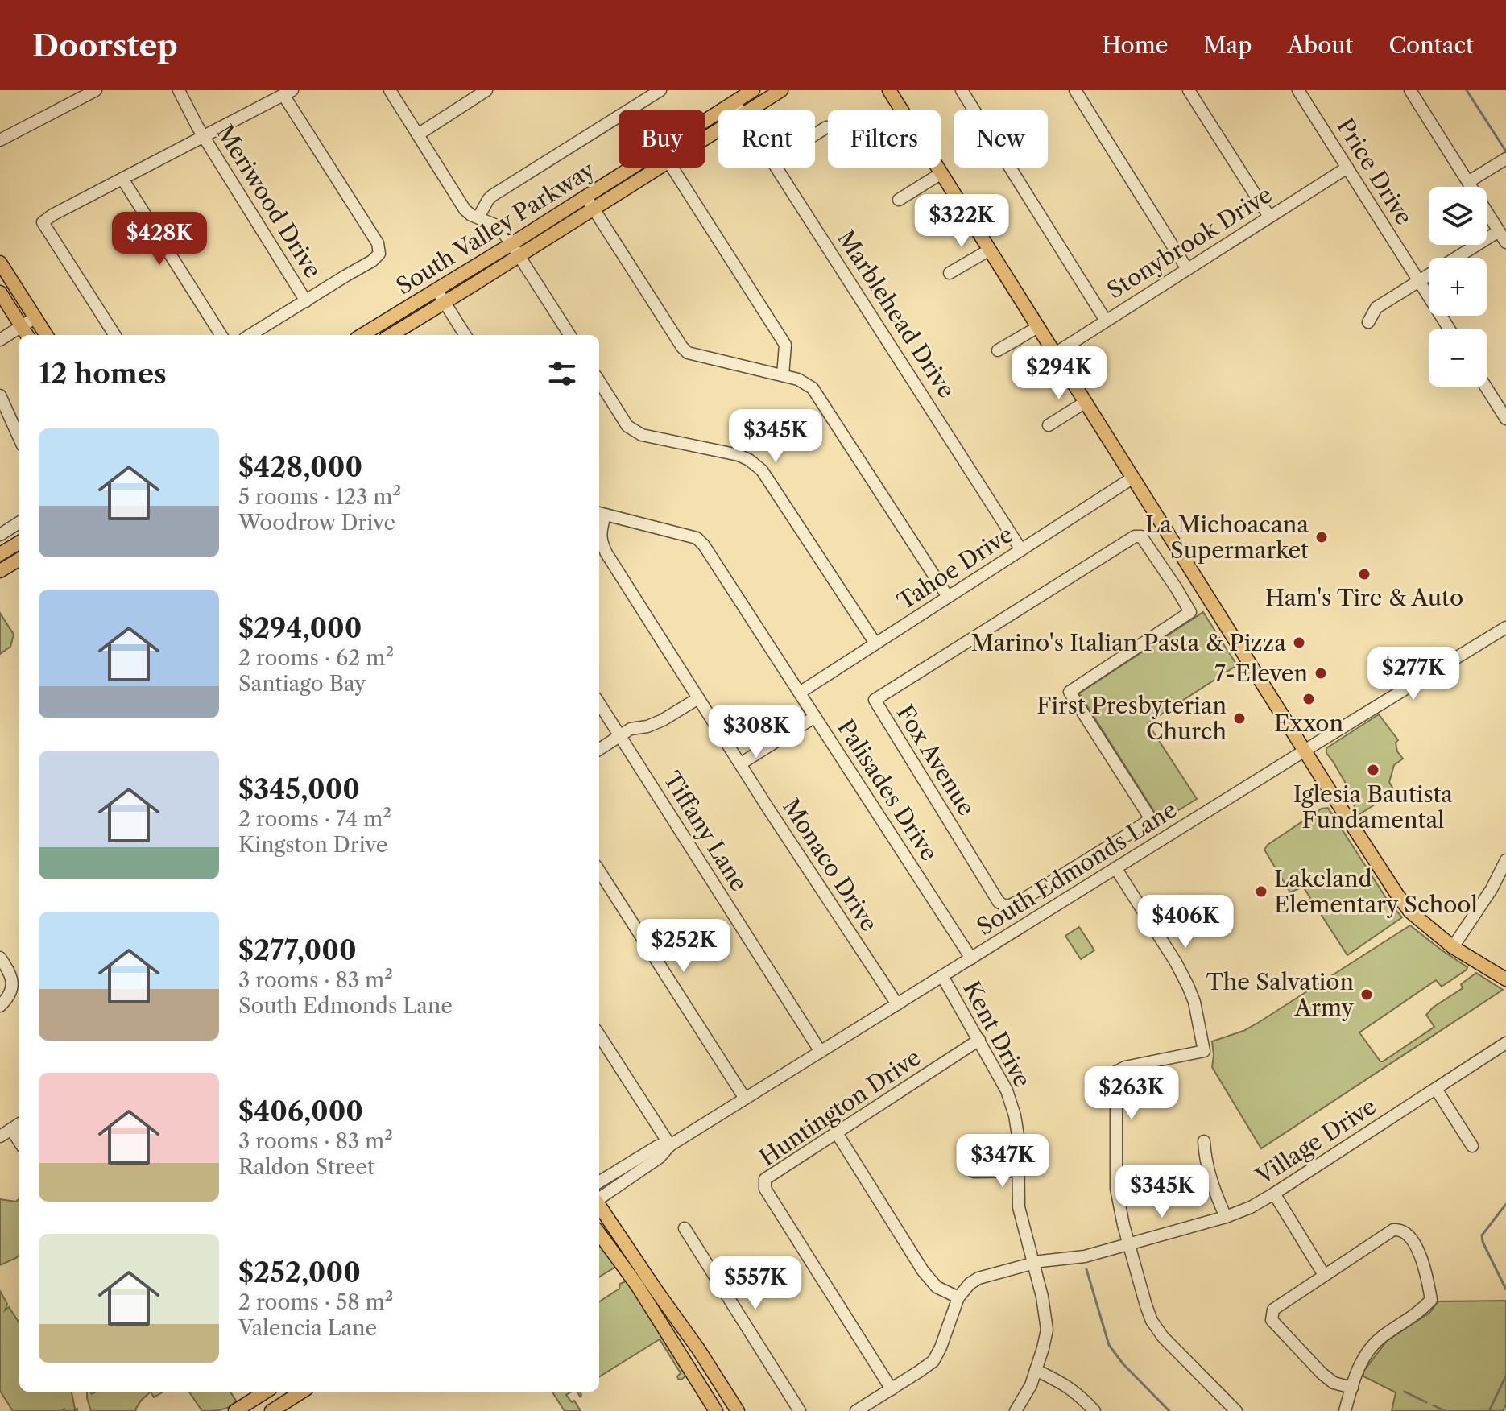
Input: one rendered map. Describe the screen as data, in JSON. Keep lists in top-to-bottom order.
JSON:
{
  "streets": {
    "main road": ["South Valley Parkway"],
    "street": [
      "Price Drive",
      "Meriwood Drive",
      "Stonybrook Drive",
      "Marblehead Drive",
      "Tahoe Drive",
      "Fox Avenue",
      "Palisades Drive",
      "Tiffany Lane",
      "Monaco Drive",
      "South Edmonds Lane",
      "Kent Drive",
      "Huntington Drive",
      "Village Drive"
    ]
  },
  "crossings": [
    ["Price Drive", "Stonybrook Drive"],
    ["South Valley Parkway", "Marblehead Drive"],
    ["Marblehead Drive", "Tahoe Drive"],
    ["Tahoe Drive", "Palisades Drive"],
    ["Palisades Drive", "Monaco Drive"],
    ["Palisades Drive", "South Edmonds Lane"],
    ["Tiffany Lane", "South Edmonds Lane"],
    ["Monaco Drive", "South Edmonds Lane"],
    ["South Edmonds Lane", "Kent Drive"],
    ["Kent Drive", "Huntington Drive"],
    ["Kent Drive", "Village Drive"]
  ],
  "places": [
    "La Michoacana Supermarket",
    "Ham's Tire & Auto",
    "Marino's Italian Pasta & Pizza",
    "7-Eleven",
    "Exxon",
    "First Presbyterian Church",
    "Iglesia Bautista Fundamental",
    "Lakeland Elementary School",
    "The Salvation Army"
  ],
  "page": {
    "header": "Doorstep",
    "nav": [
      "Home",
      "Map",
      "About",
      "Contact"
    ],
    "chip": [
      "Buy",
      "Rent",
      "Filters",
      "New"
    ],
    "map_buttons": ["+", "−"],
    "price": [
      "$322K",
      "$428K",
      "$294K",
      "$345K",
      "$277K",
      "$308K",
      "$406K",
      "$252K",
      "$263K",
      "$347K",
      "$345K",
      "$557K"
    ],
    "heading": "12 homes",
    "list": [
      {
        "name": "$428,000",
        "note": "5 rooms · 123 m² · Woodrow Drive"
      },
      {
        "name": "$294,000",
        "note": "2 rooms · 62 m² · Santiago Bay"
      },
      {
        "name": "$345,000",
        "note": "2 rooms · 74 m² · Kingston Drive"
      },
      {
        "name": "$277,000",
        "note": "3 rooms · 83 m² · South Edmonds Lane"
      },
      {
        "name": "$406,000",
        "note": "3 rooms · 83 m² · Raldon Street"
      },
      {
        "name": "$252,000",
        "note": "2 rooms · 58 m² · Valencia Lane"
      }
    ]
  }
}
